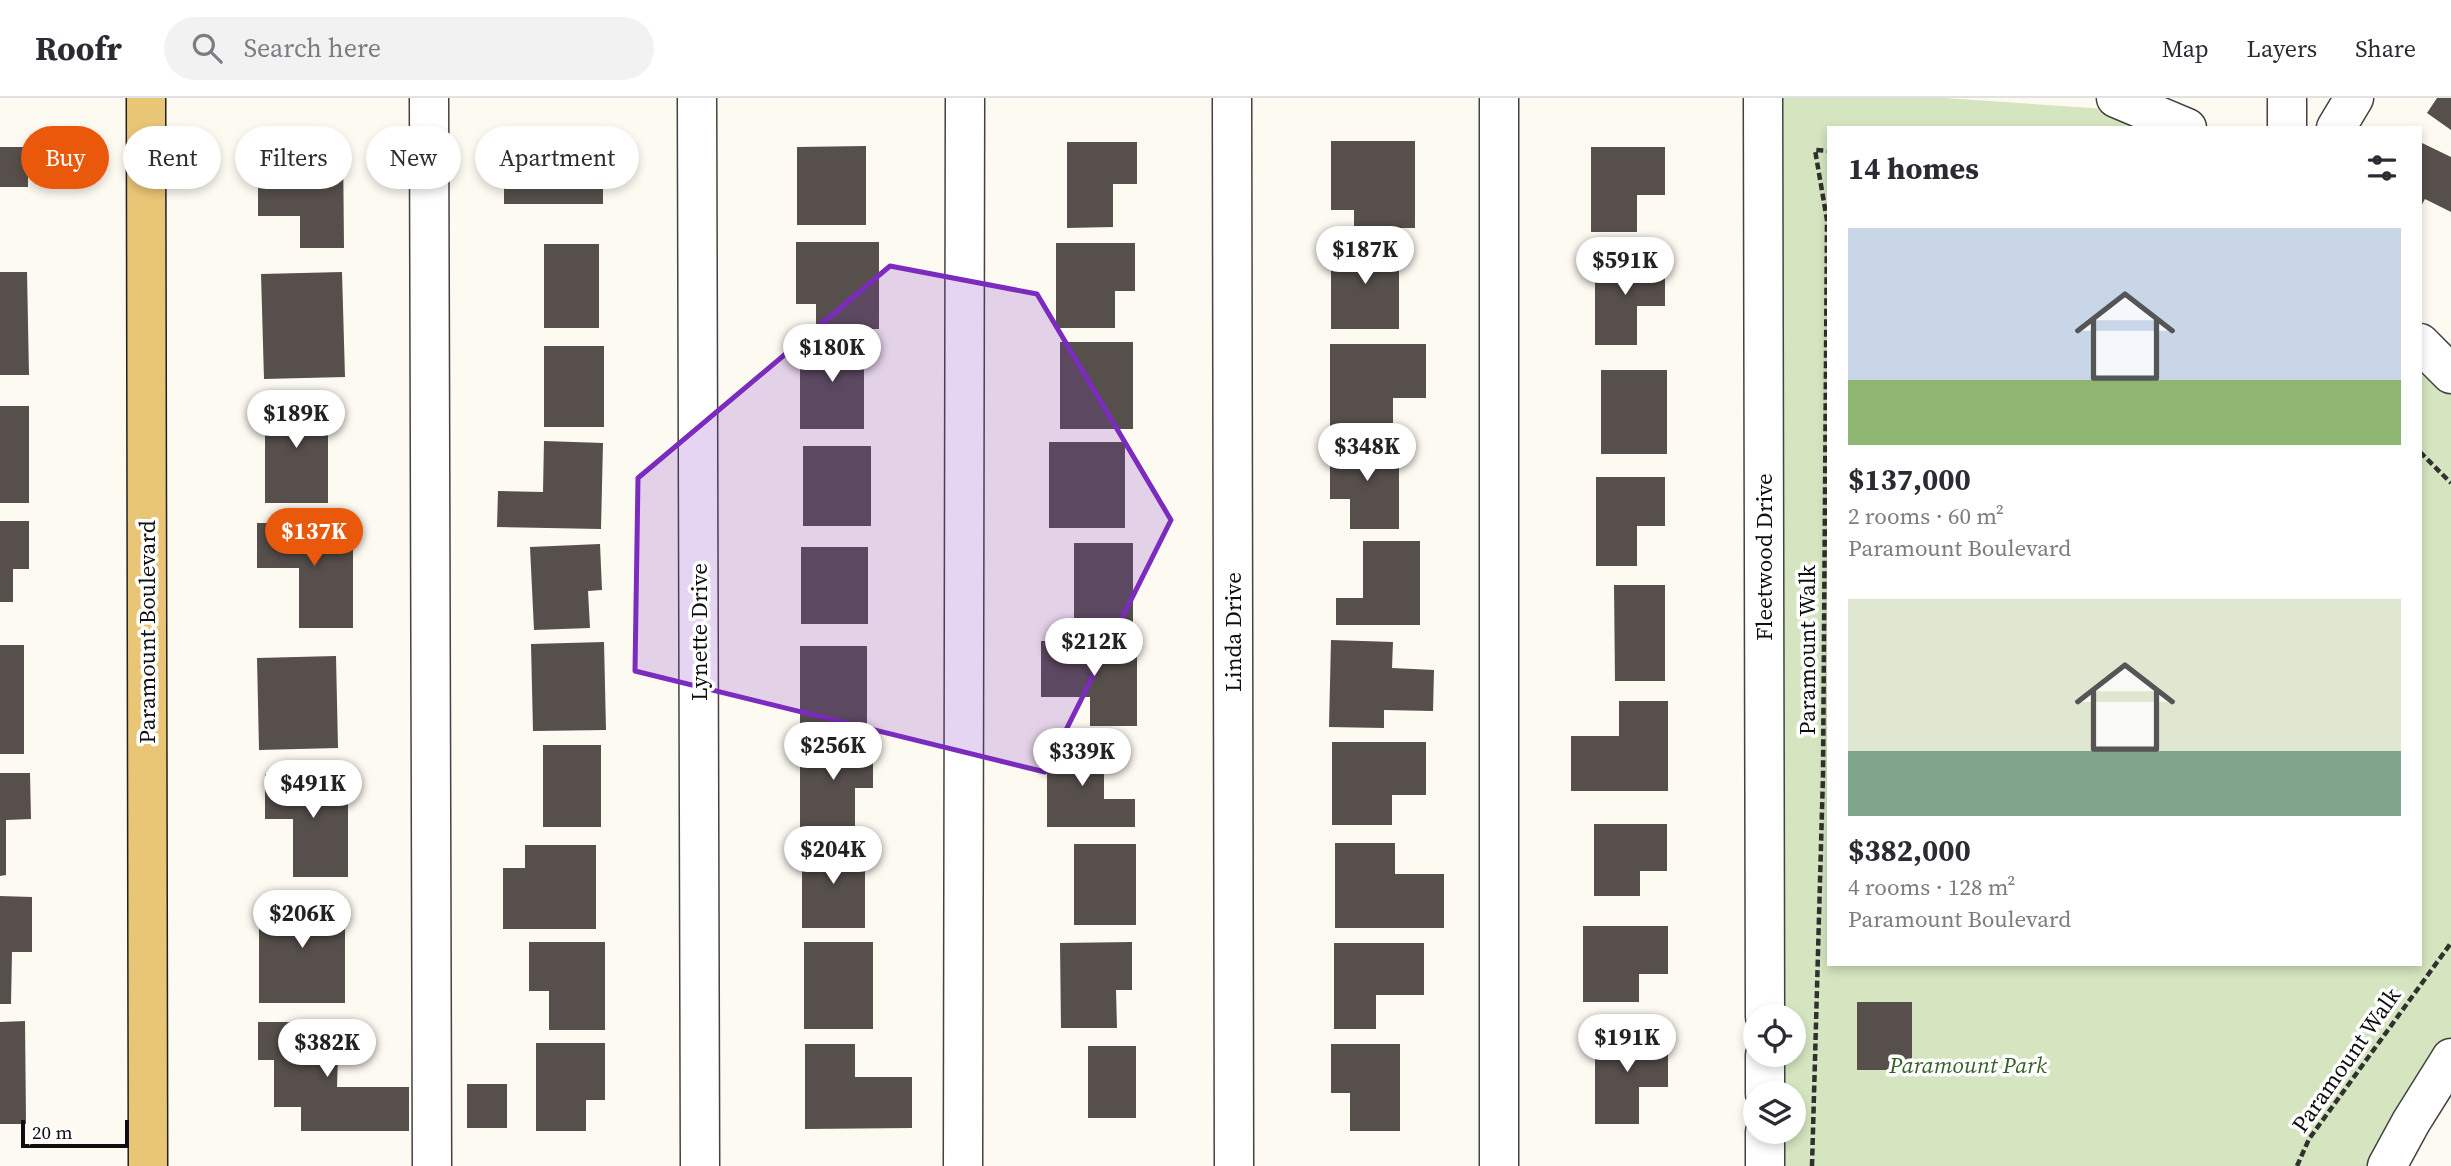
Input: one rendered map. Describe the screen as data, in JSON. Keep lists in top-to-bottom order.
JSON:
{
  "streets": {
    "main road": ["Paramount Boulevard"],
    "street": ["Fleetwood Drive", "Lynette Drive", "Linda Drive"],
    "path": ["Paramount Walk"]
  },
  "parks": ["Paramount Park"],
  "scale_bar": "20 m",
  "page": {
    "header": "Roofr",
    "search": "Search here",
    "nav": ["Map", "Layers", "Share"],
    "chip": [
      "Buy",
      "Rent",
      "Filters",
      "New",
      "Apartment"
    ],
    "heading": "14 homes",
    "list": [
      {
        "name": "$137,000",
        "note": "2 rooms · 60 m² · Paramount Boulevard"
      },
      {
        "name": "$382,000",
        "note": "4 rooms · 128 m² · Paramount Boulevard"
      }
    ],
    "price": [
      "$187K",
      "$591K",
      "$180K",
      "$189K",
      "$348K",
      "$137K",
      "$212K",
      "$256K",
      "$339K",
      "$491K",
      "$204K",
      "$206K",
      "$191K",
      "$382K"
    ],
    "scale": "20 m"
  }
}
